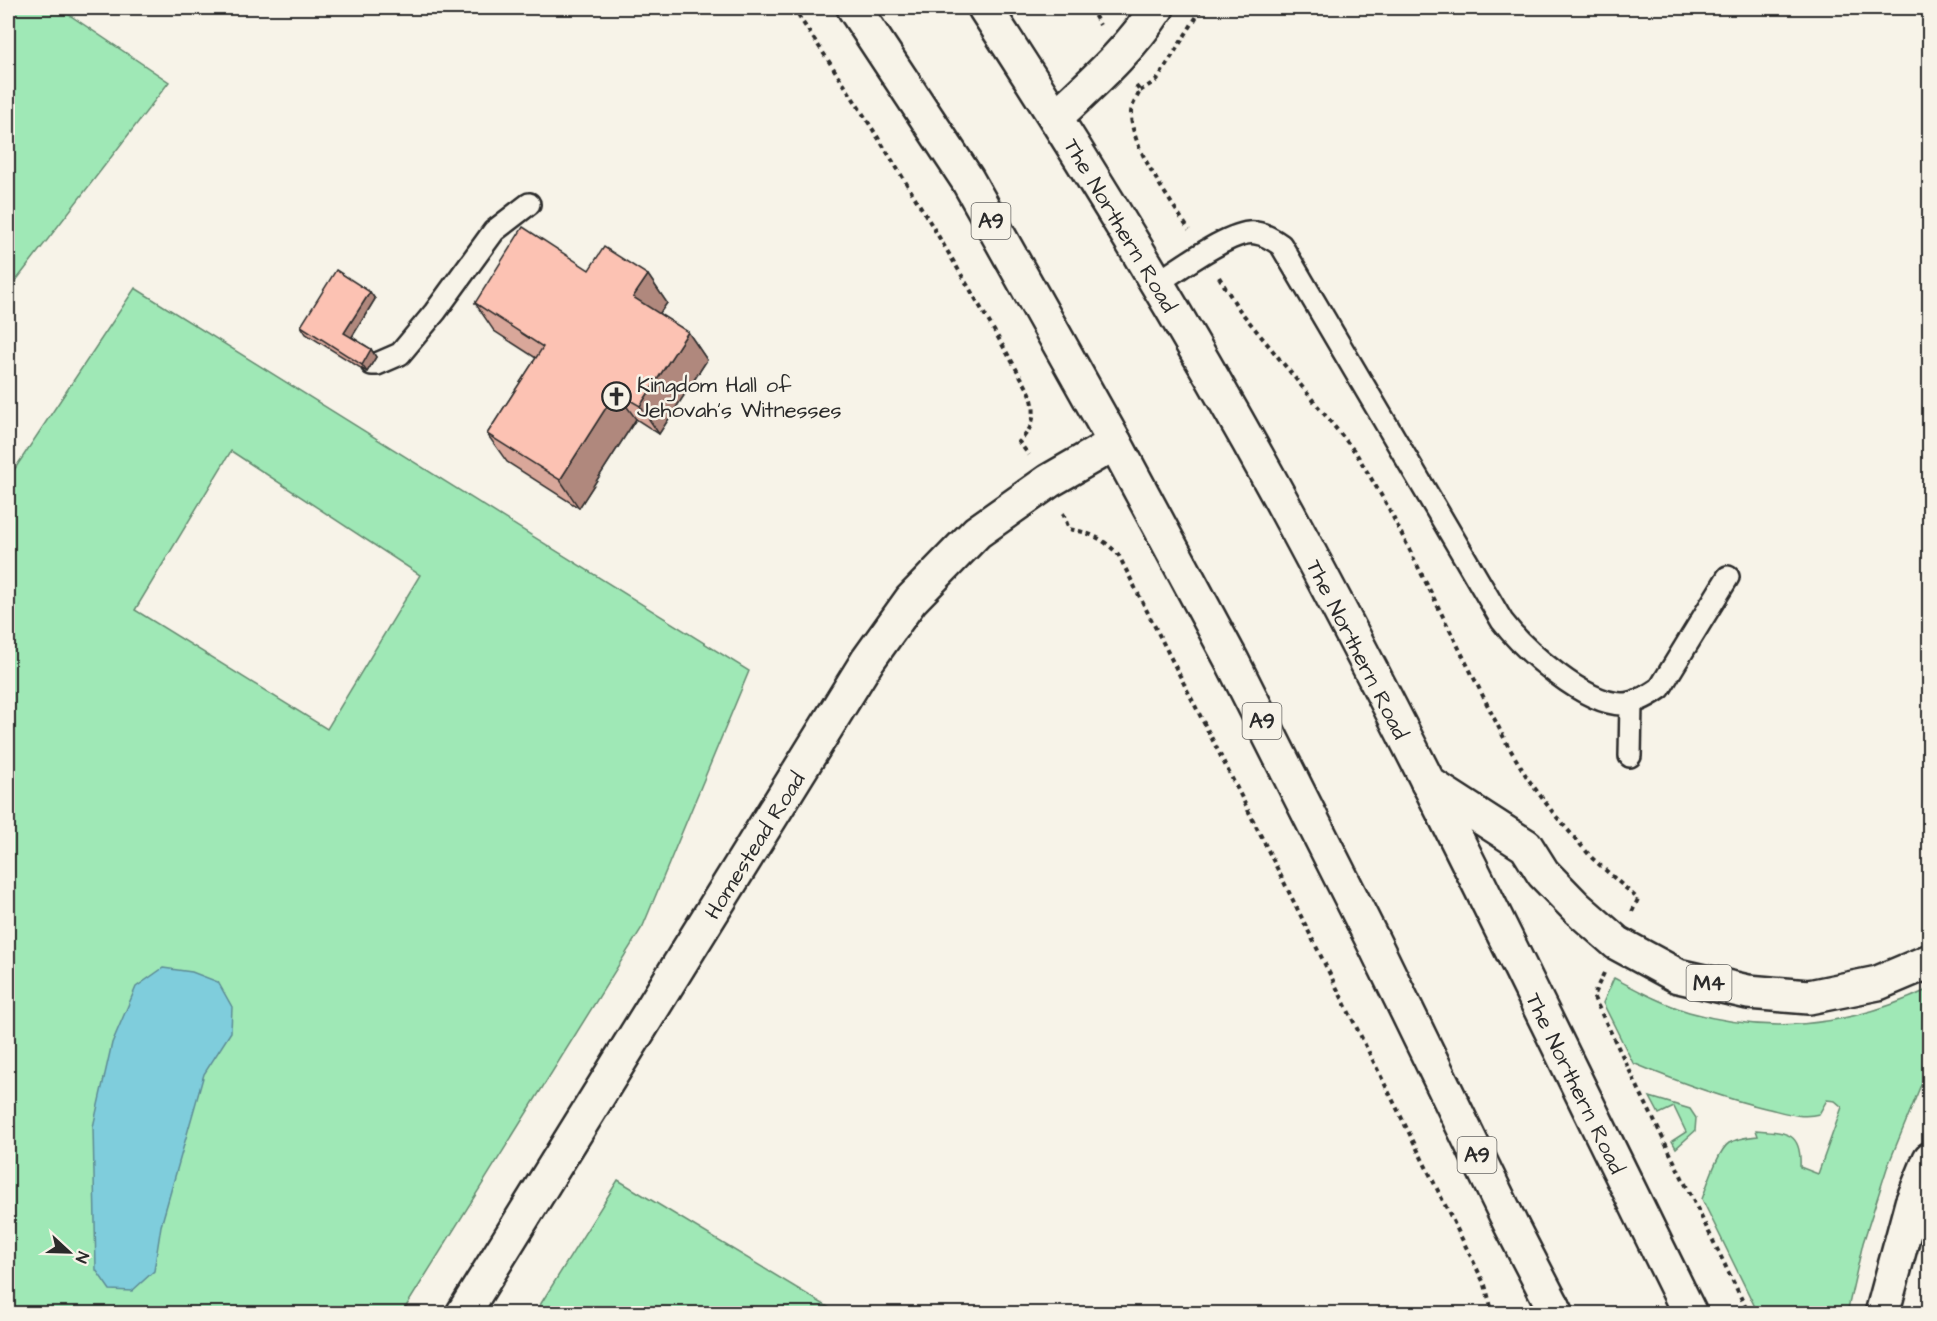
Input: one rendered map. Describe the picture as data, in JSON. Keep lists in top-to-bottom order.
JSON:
{
  "streets": {
    "main road": [
      "A9",
      "The Northern Road",
      "Homestead Road",
      "M4"
    ]
  },
  "crossings": [
    ["A9", "Homestead Road"],
    ["The Northern Road", "M4"]
  ],
  "places": {
    "church": ["Kingdom Hall of Jehovah's Witnesses"]
  },
  "north": "right"
}
